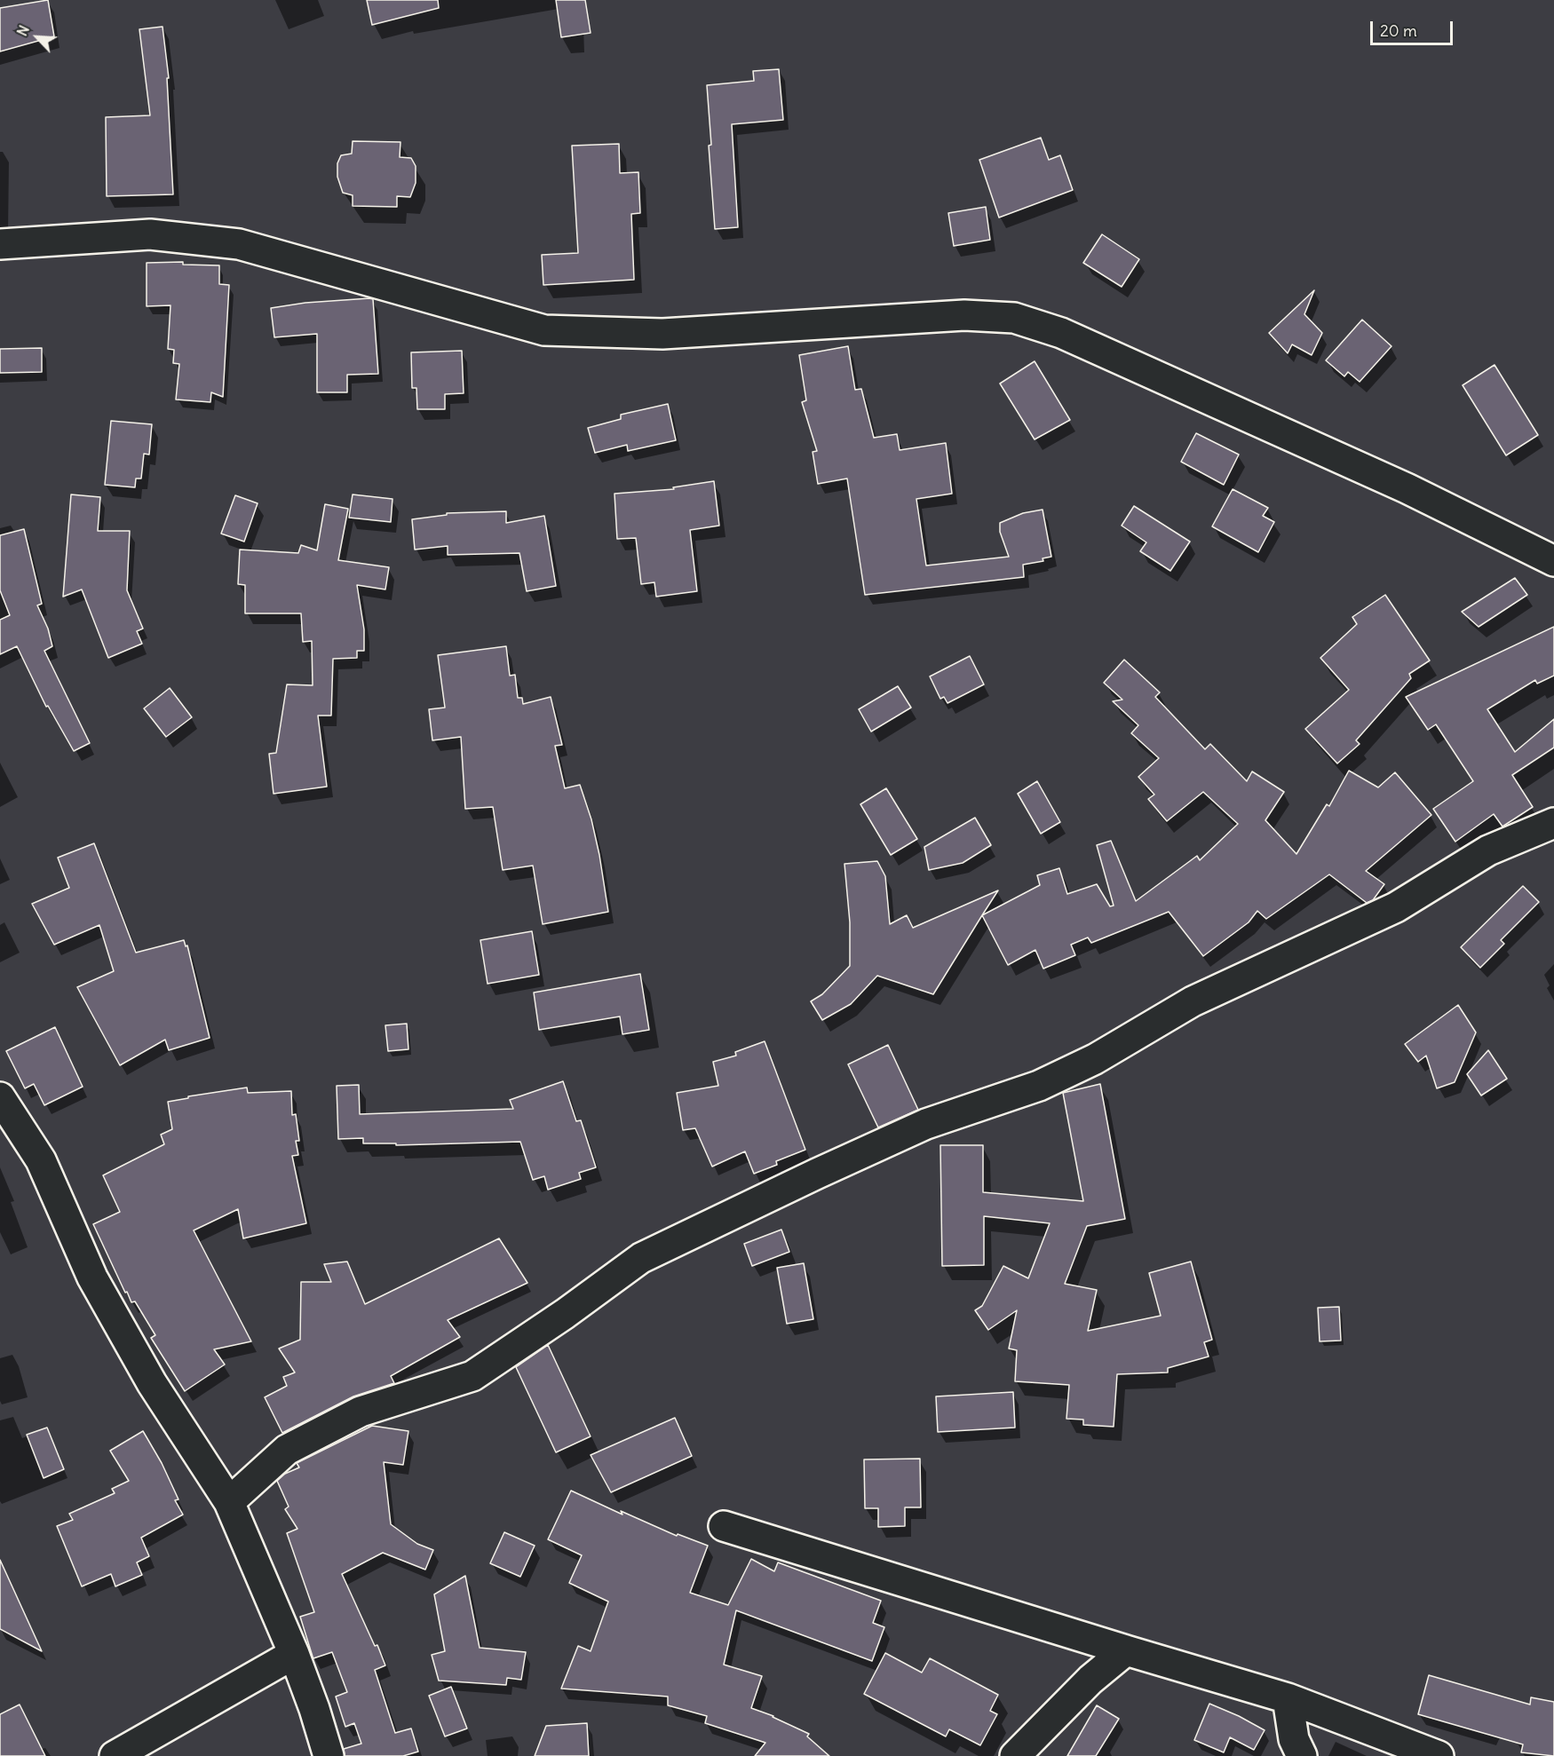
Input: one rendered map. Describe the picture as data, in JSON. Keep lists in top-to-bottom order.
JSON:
{
  "scale_bar": "20 m",
  "north": "top left"
}
